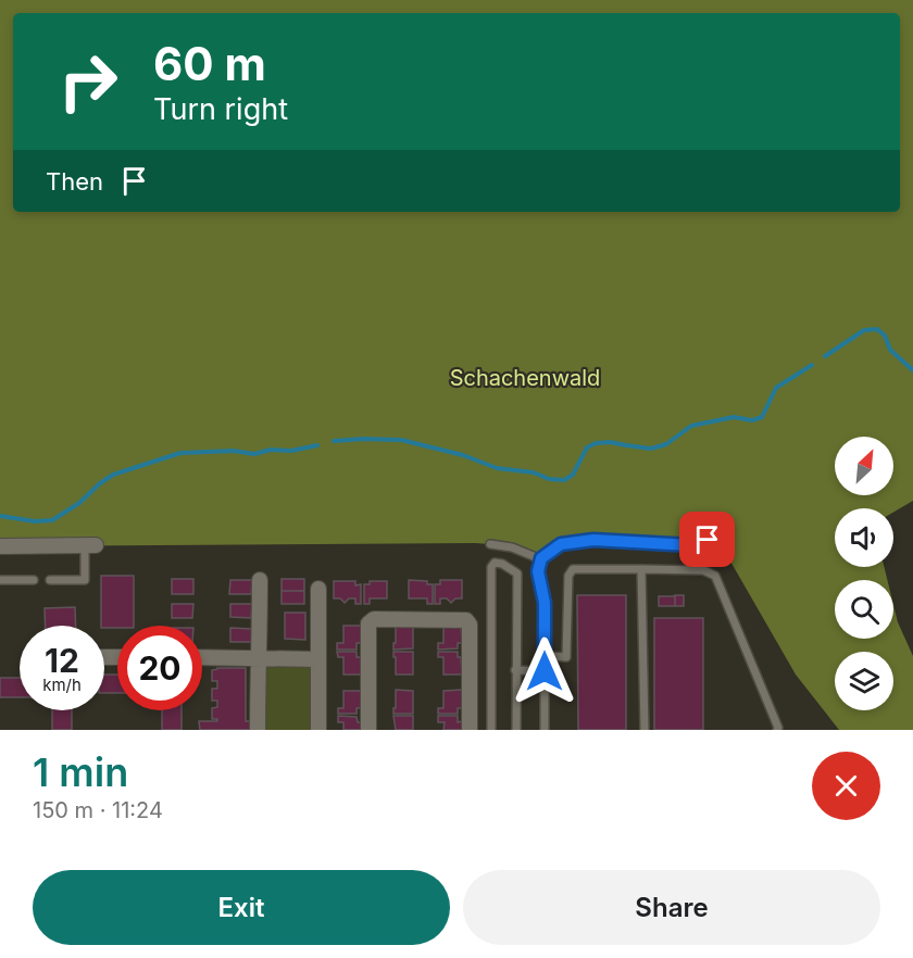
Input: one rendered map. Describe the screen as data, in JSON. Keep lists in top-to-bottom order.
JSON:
{
  "parks": ["Schachenwald"],
  "north": "top right",
  "page": {
    "turn": ["60 m", "Turn right"],
    "then": "Then",
    "speed": "12 km/h",
    "limit": "20",
    "heading": ["1 min", "150 m · 11:24"],
    "buttons": ["Exit", "Share"]
  }
}
